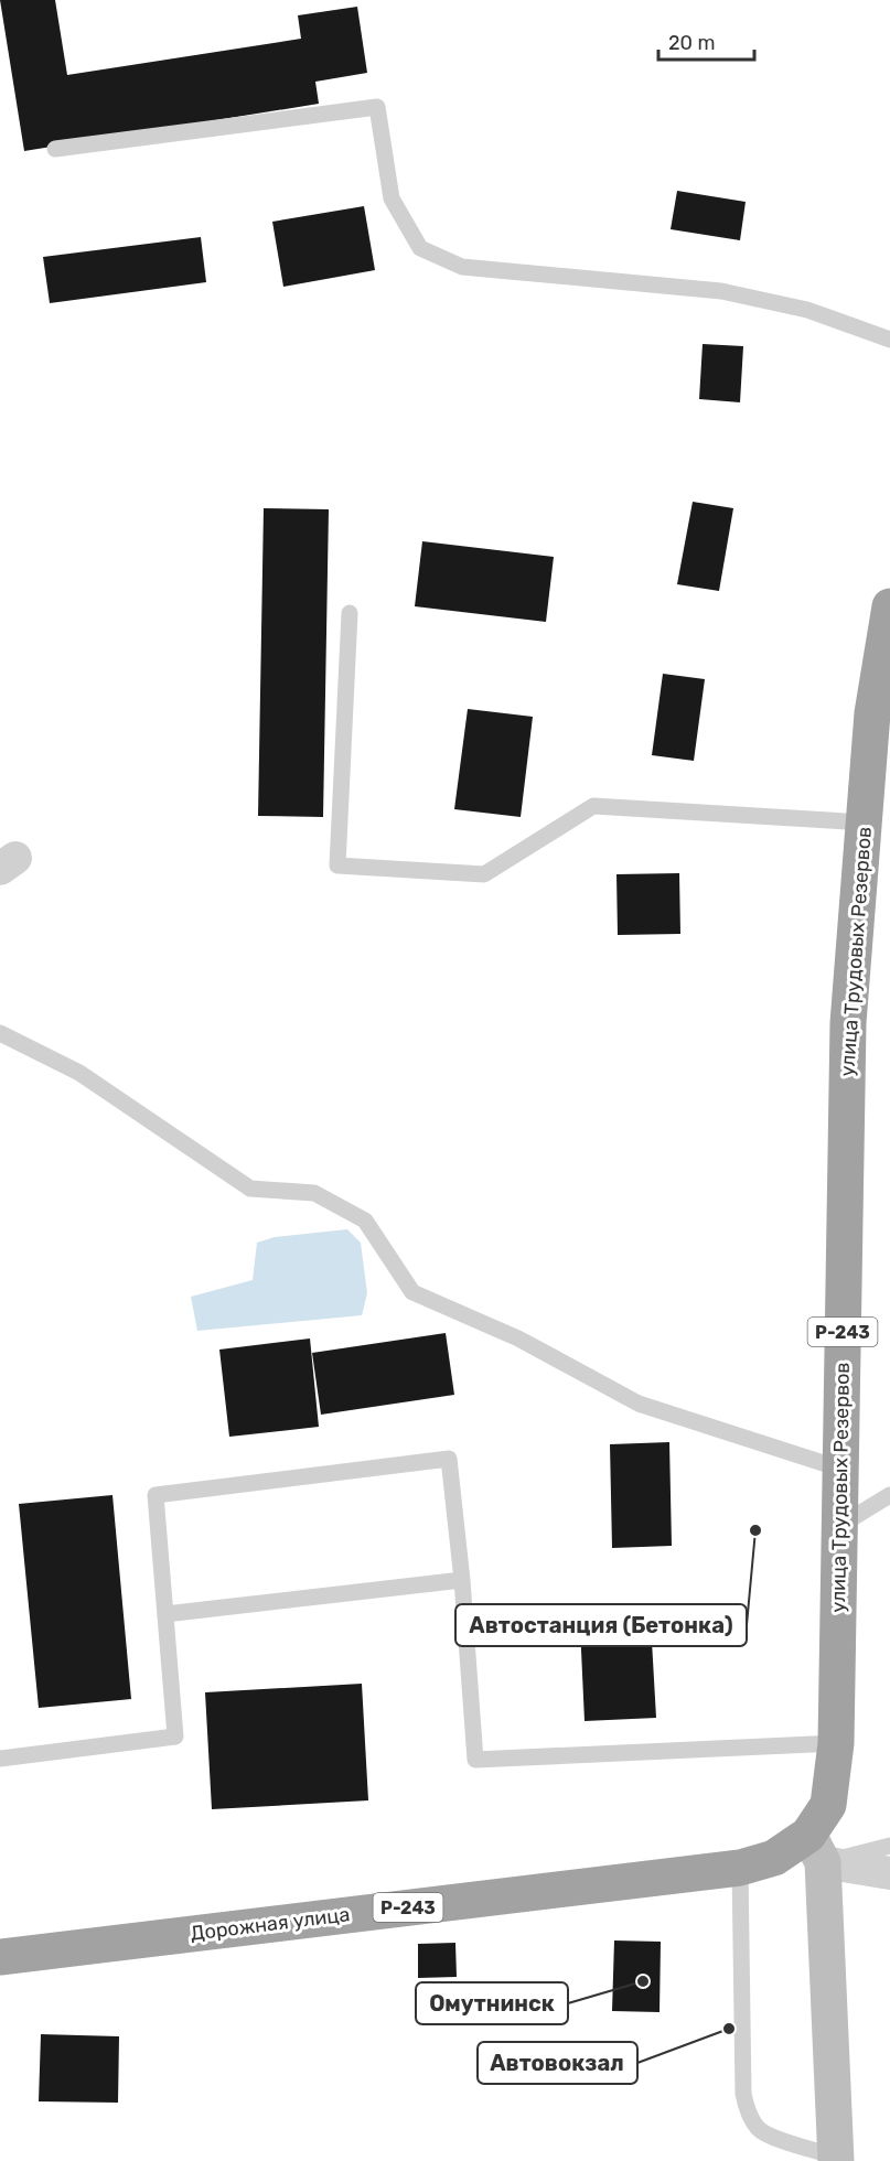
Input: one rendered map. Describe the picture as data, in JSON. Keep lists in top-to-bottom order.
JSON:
{
  "streets": {
    "highway": ["улица Трудовых Резервов", "Р-243", "Дорожная улица"]
  },
  "crossings": [
    ["улица Трудовых Резервов", "Дорожная улица"]
  ],
  "places": ["Автостанция (Бетонка)", "Омутнинск", "Автовокзал"],
  "scale_bar": "20 m"
}
